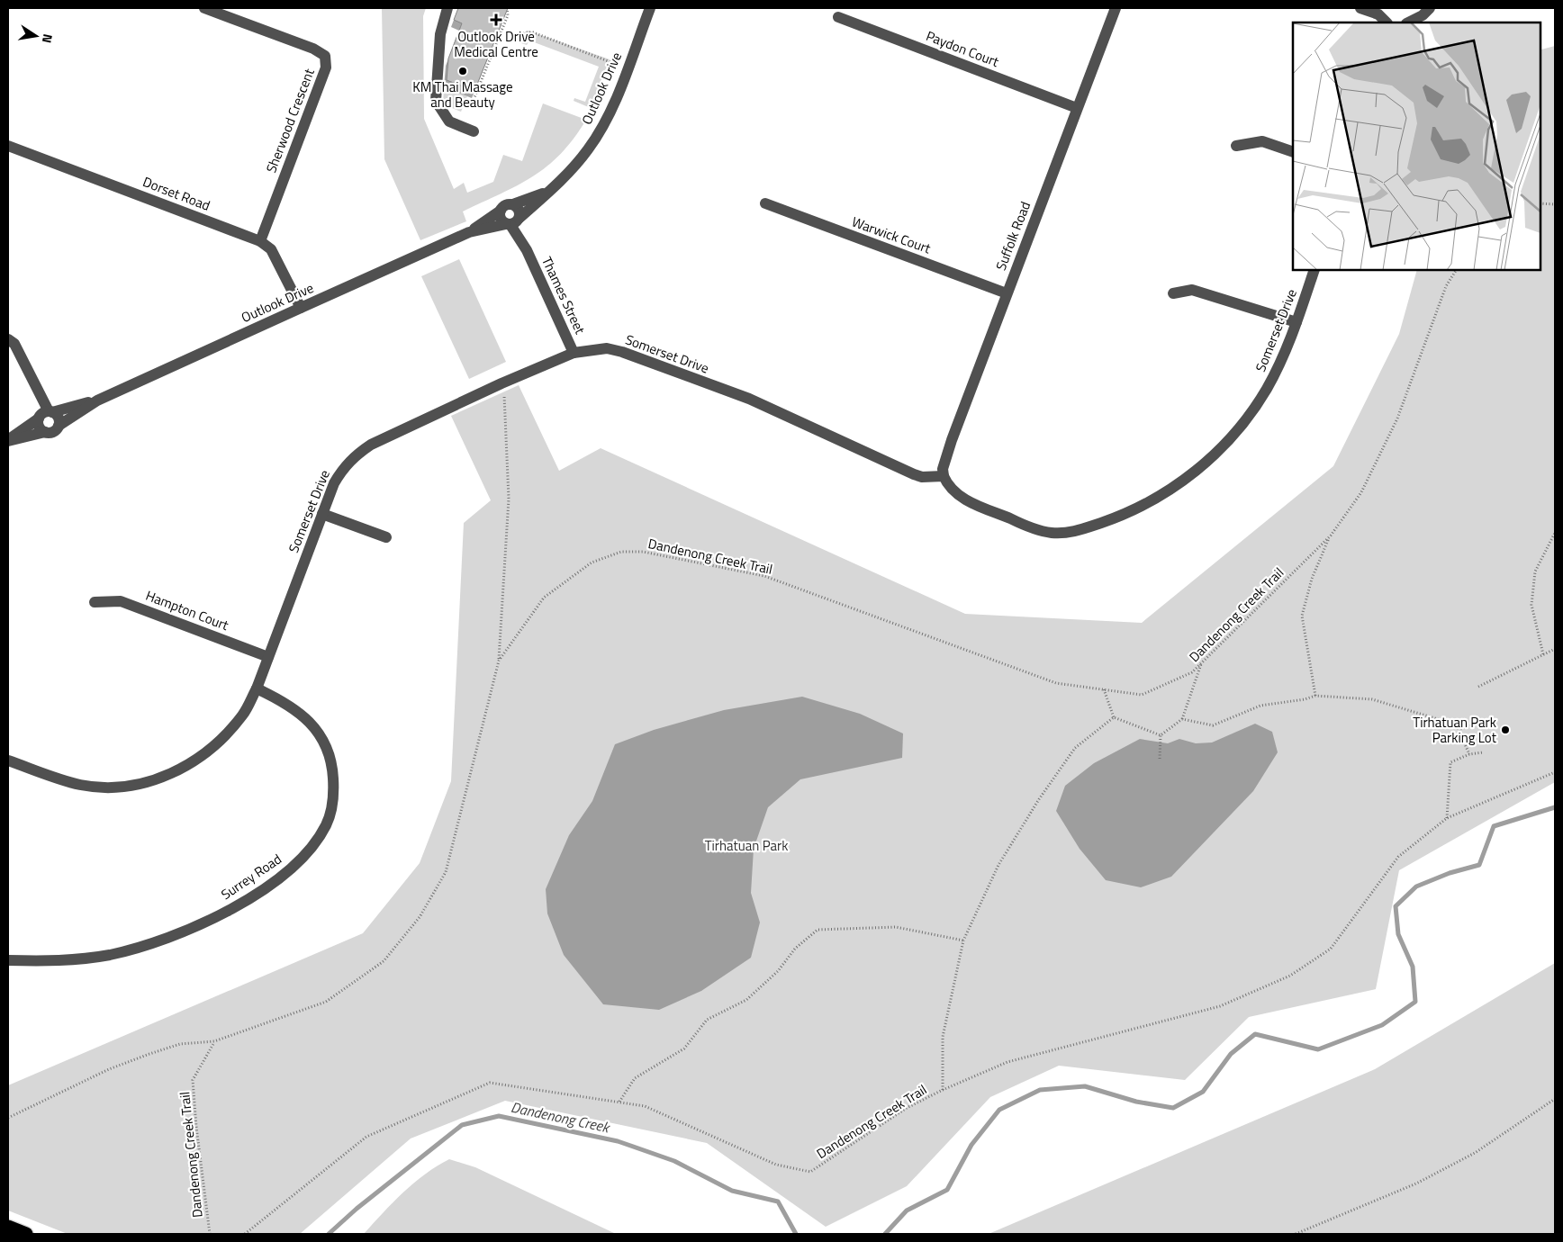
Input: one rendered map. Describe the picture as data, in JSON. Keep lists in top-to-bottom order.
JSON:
{
  "streets": {
    "street": [
      "Paydon Court",
      "Outlook Drive",
      "Sherwood Crescent",
      "Dorset Road",
      "Warwick Court",
      "Suffolk Road",
      "Thames Street",
      "Somerset Drive",
      "Hampton Court",
      "Surrey Road"
    ],
    "path": ["Dandenong Creek Trail"]
  },
  "crossings": [
    ["Paydon Court", "Suffolk Road"],
    ["Outlook Drive", "Dorset Road"],
    ["Outlook Drive", "Thames Street"],
    ["Sherwood Crescent", "Dorset Road"],
    ["Warwick Court", "Suffolk Road"],
    ["Suffolk Road", "Somerset Drive"],
    ["Thames Street", "Somerset Drive"],
    ["Somerset Drive", "Hampton Court"],
    ["Somerset Drive", "Surrey Road"]
  ],
  "water": ["Dandenong Creek"],
  "parks": ["Tirhatuan Park"],
  "places": {
    "health": ["Outlook Drive Medical Centre"],
    "other": ["KM Thai Massage and Beauty", "Tirhatuan Park Parking Lot"]
  },
  "north": "right"
}
